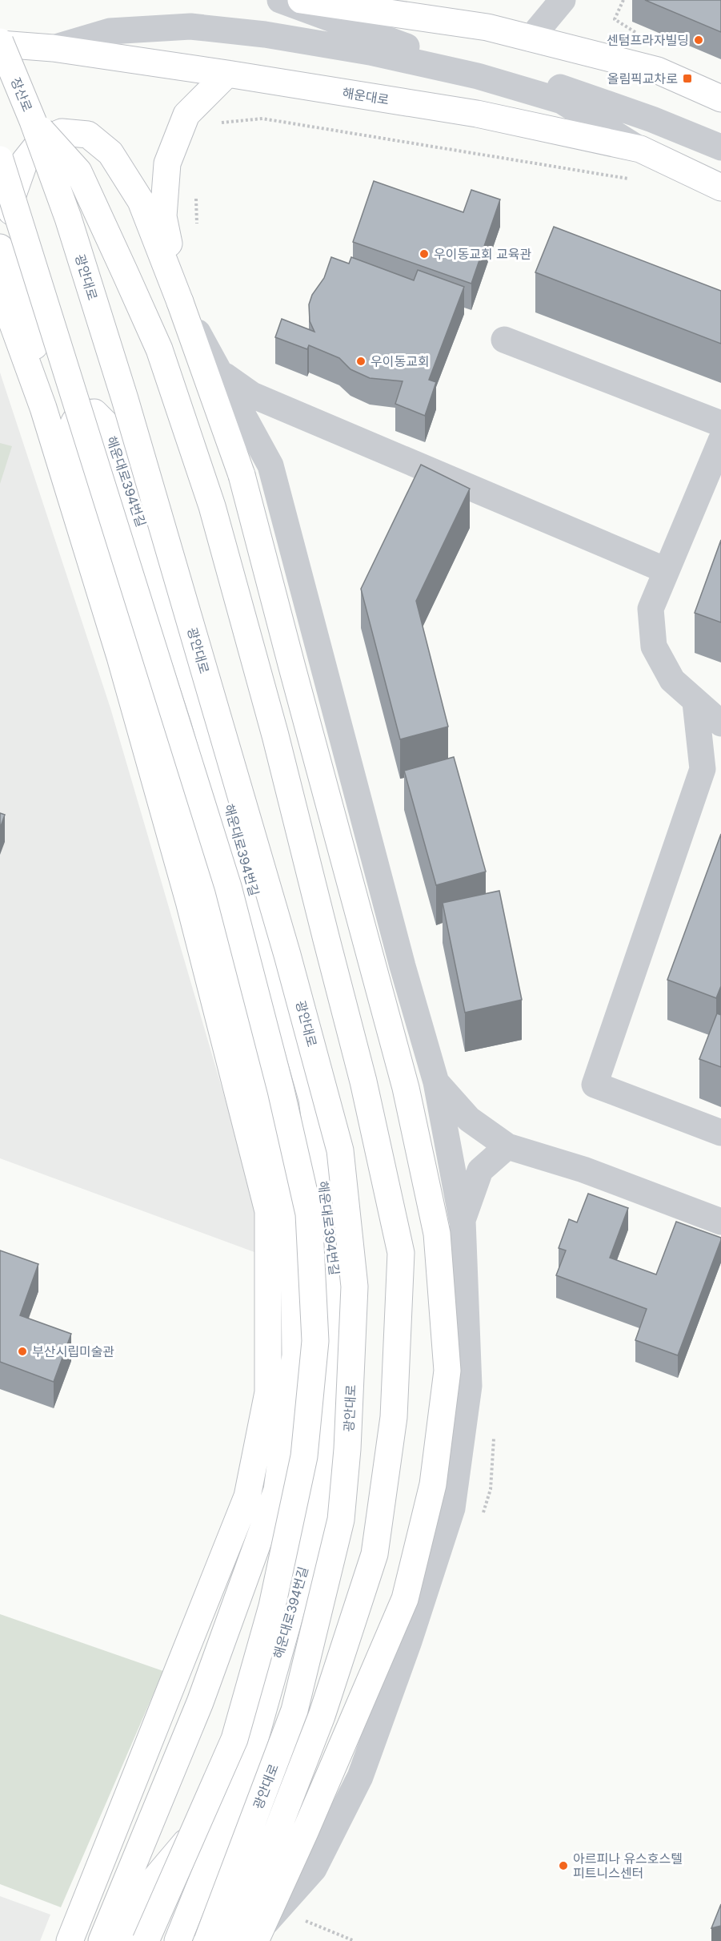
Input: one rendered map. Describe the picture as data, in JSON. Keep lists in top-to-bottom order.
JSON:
{
  "streets": {
    "main road": [
      "장산로",
      "해운대로",
      "광안대로",
      "해운대로394번길"
    ]
  },
  "crossings": [
    ["장산로", "해운대로"],
    ["장산로", "광안대로"]
  ],
  "places": {
    "other": [
      "센텀프라자빌딩",
      "우이동교회 교육관",
      "우이동교회",
      "부산시립미술관",
      "아르피나 유스호스텔 피트니스센터"
    ],
    "transit": ["올림픽교차로"]
  }
}
